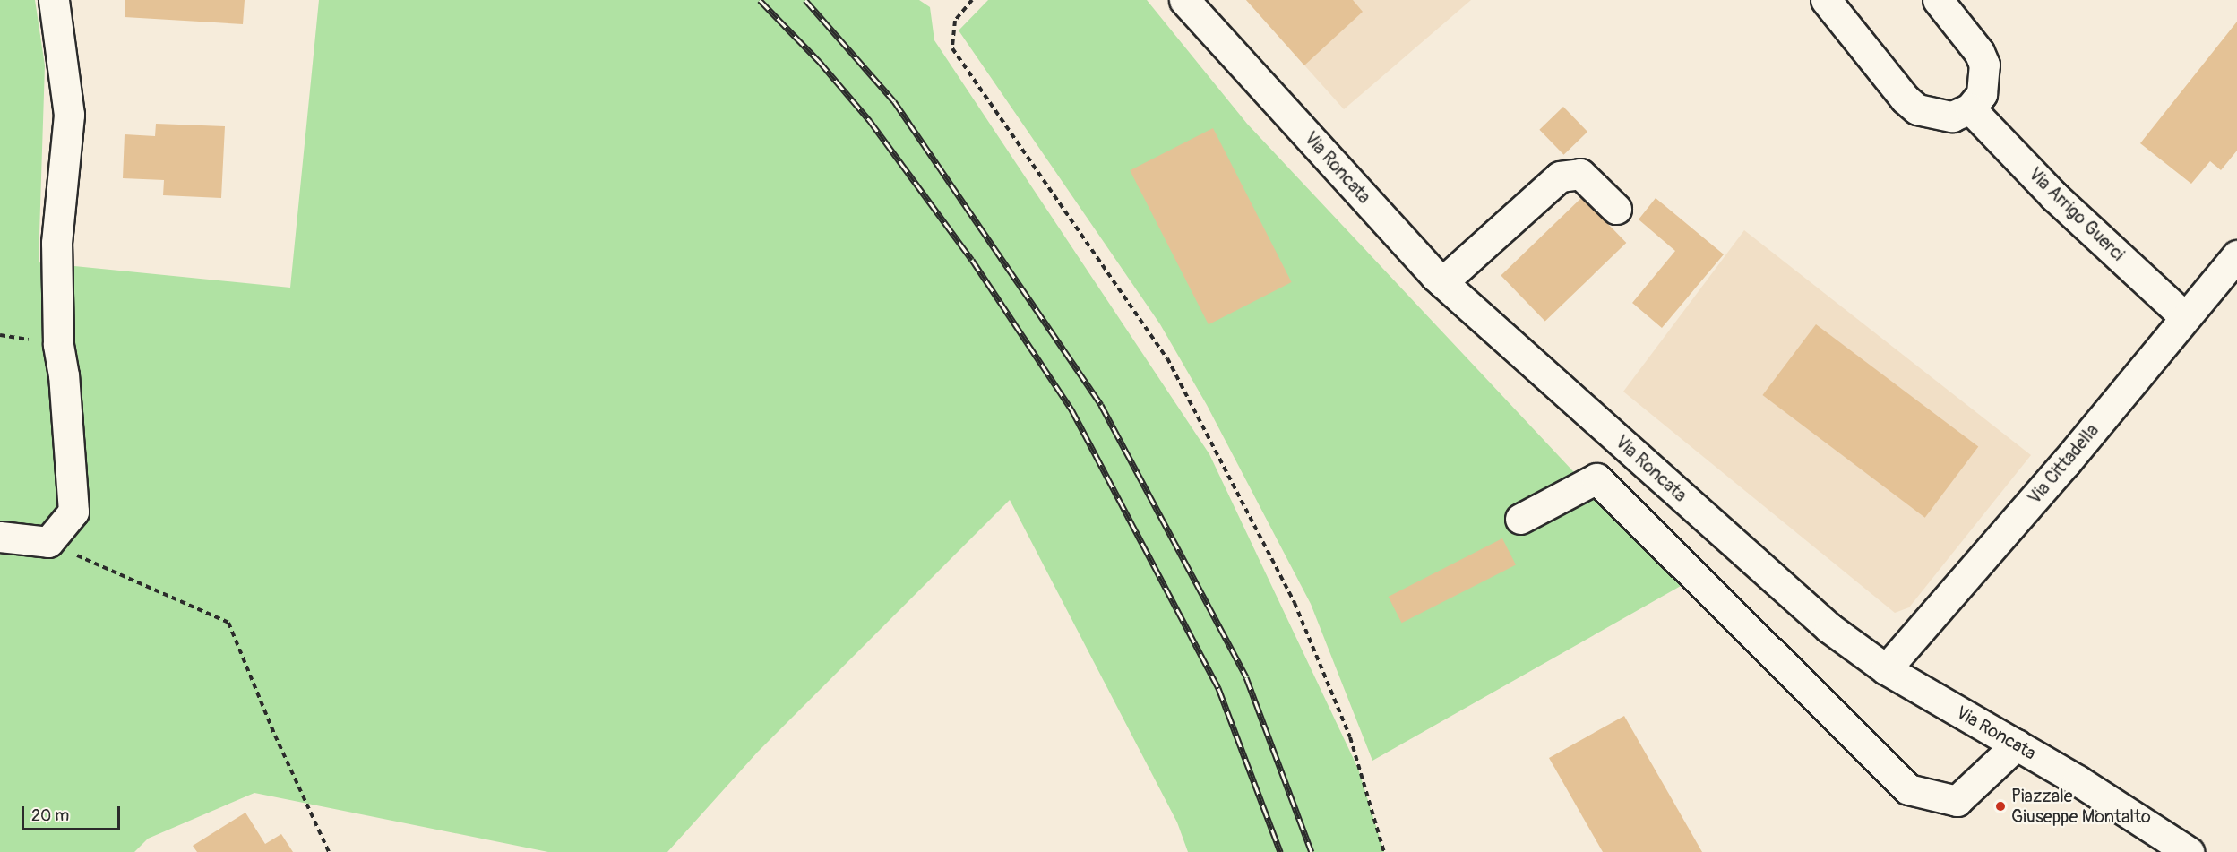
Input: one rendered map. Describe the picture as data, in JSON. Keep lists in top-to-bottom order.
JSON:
{
  "streets": {
    "street": ["Via Roncata", "Via Arrigo Guerci", "Via Cittadella"]
  },
  "crossings": [
    ["Via Roncata", "Via Cittadella"],
    ["Via Arrigo Guerci", "Via Cittadella"]
  ],
  "places": ["Piazzale Giuseppe Montalto"],
  "scale_bar": "20 m"
}
